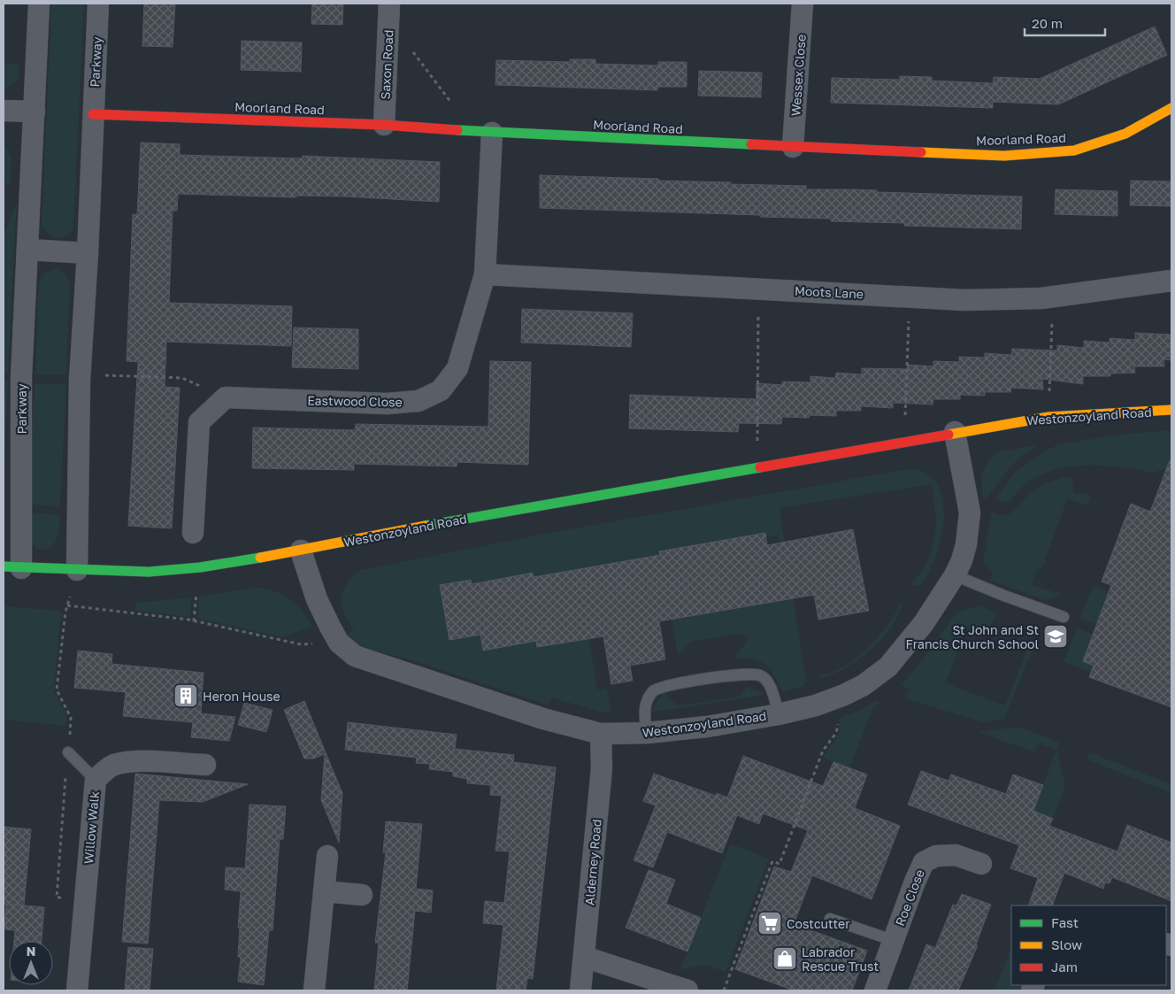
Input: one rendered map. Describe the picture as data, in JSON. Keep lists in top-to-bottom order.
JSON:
{
  "streets": {
    "main road": ["Moorland Road", "Westonzoyland Road"],
    "street": [
      "Parkway",
      "Saxon Road",
      "Wessex Close",
      "Moots Lane",
      "Eastwood Close",
      "Willow Walk",
      "Alderney Road",
      "Roe Close"
    ]
  },
  "crossings": [
    ["Parkway", "Moorland Road"],
    ["Parkway", "Westonzoyland Road"],
    ["Saxon Road", "Moorland Road"],
    ["Wessex Close", "Moorland Road"],
    ["Moorland Road", "Eastwood Close"],
    ["Moots Lane", "Eastwood Close"],
    ["Westonzoyland Road", "Alderney Road"]
  ],
  "places": {
    "school or university": ["St John and St Francis Church School"],
    "building": ["Heron House"],
    "supermarket": ["Costcutter"],
    "shop": ["Labrador Rescue Trust"]
  },
  "legend": ["Fast", "Slow", "Jam"],
  "scale_bar": "20 m",
  "north": "top"
}
